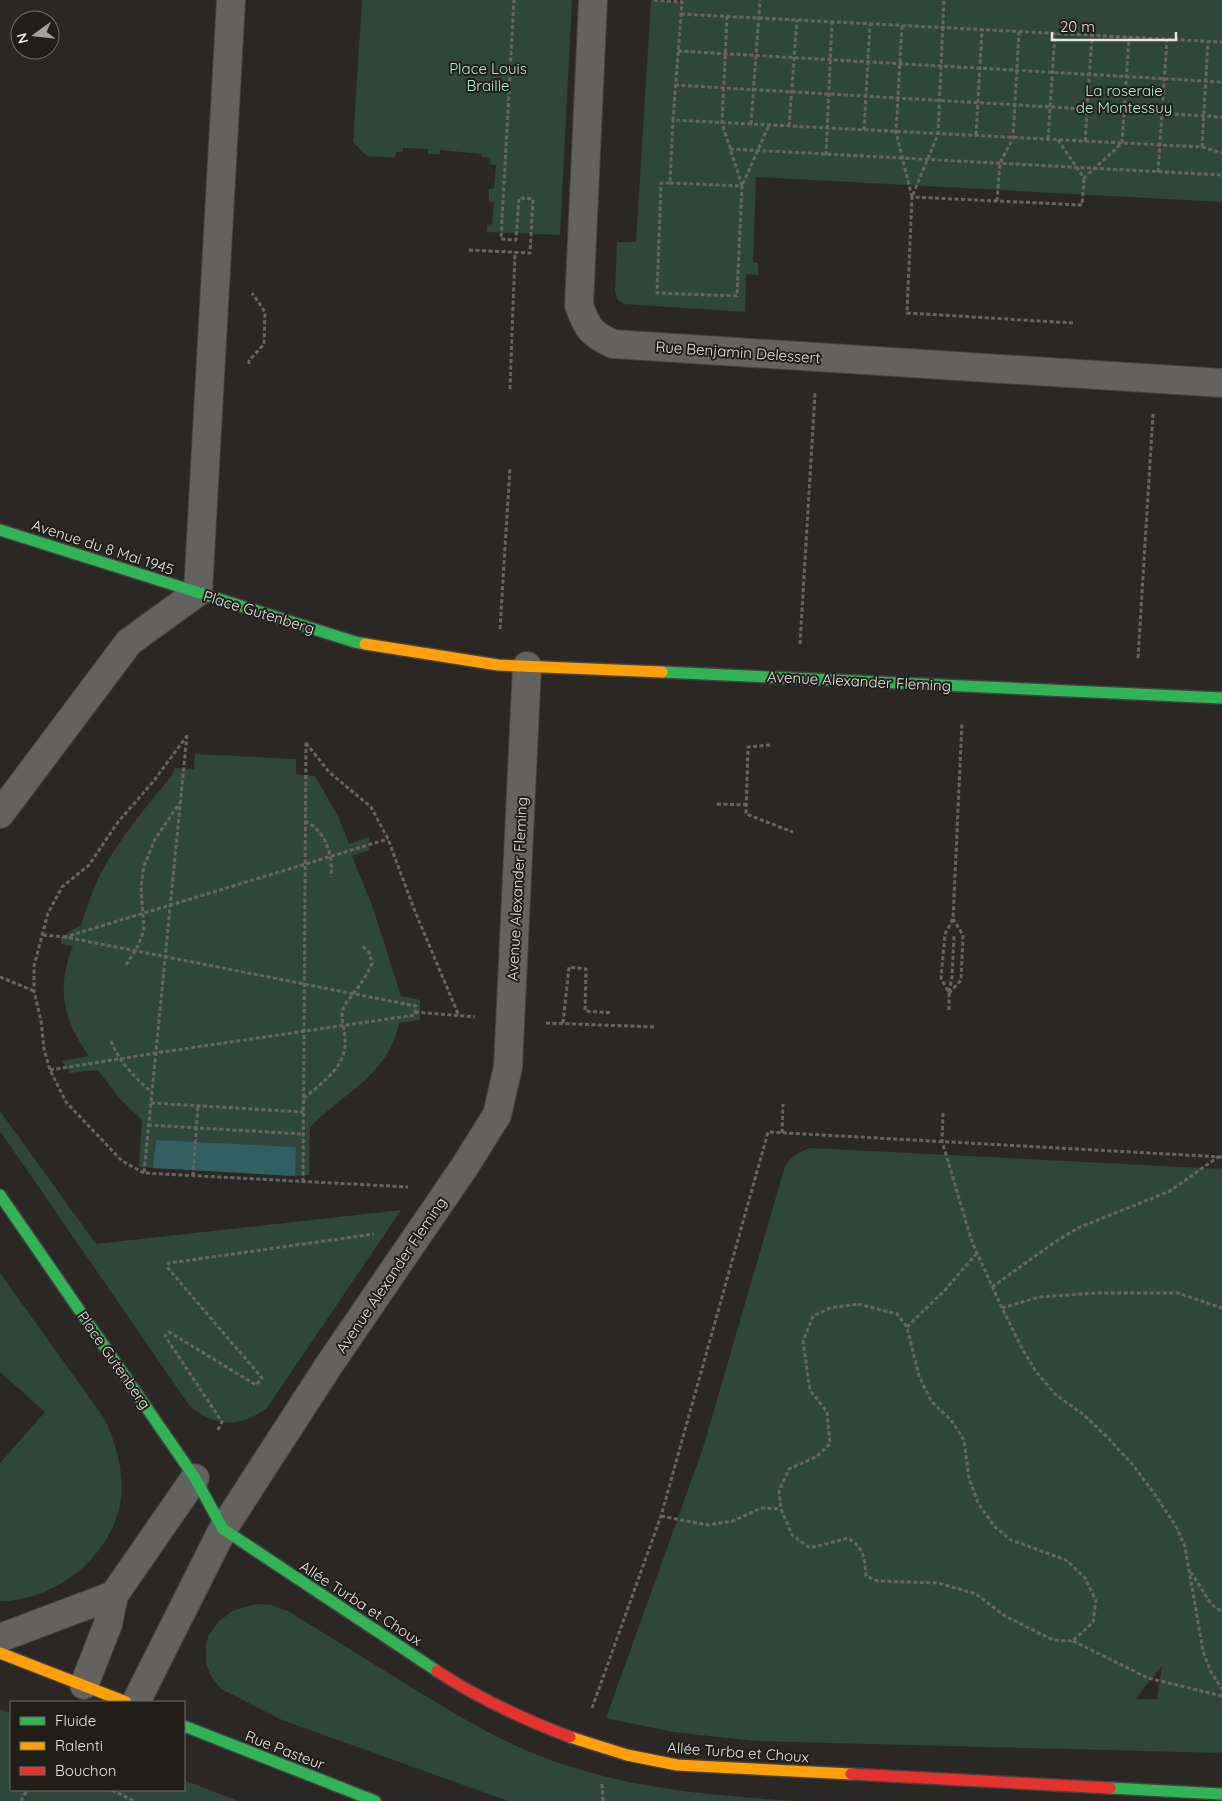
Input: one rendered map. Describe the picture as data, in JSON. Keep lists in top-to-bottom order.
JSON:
{
  "streets": {
    "street": [
      "Rue Benjamin Delessert",
      "Avenue du 8 Mai 1945",
      "Place Gutenberg",
      "Avenue Alexander Fleming",
      "Allée Turba et Choux",
      "Rue Pasteur"
    ]
  },
  "crossings": [
    ["Avenue du 8 Mai 1945", "Place Gutenberg"],
    ["Place Gutenberg", "Avenue Alexander Fleming"],
    ["Place Gutenberg", "Allée Turba et Choux"],
    ["Avenue Alexander Fleming", "Allée Turba et Choux"]
  ],
  "parks": ["Place Louis Braille", "La roseraie de Montessuy"],
  "legend": ["Fluide", "Ralenti", "Bouchon"],
  "scale_bar": "20 m",
  "north": "left"
}
